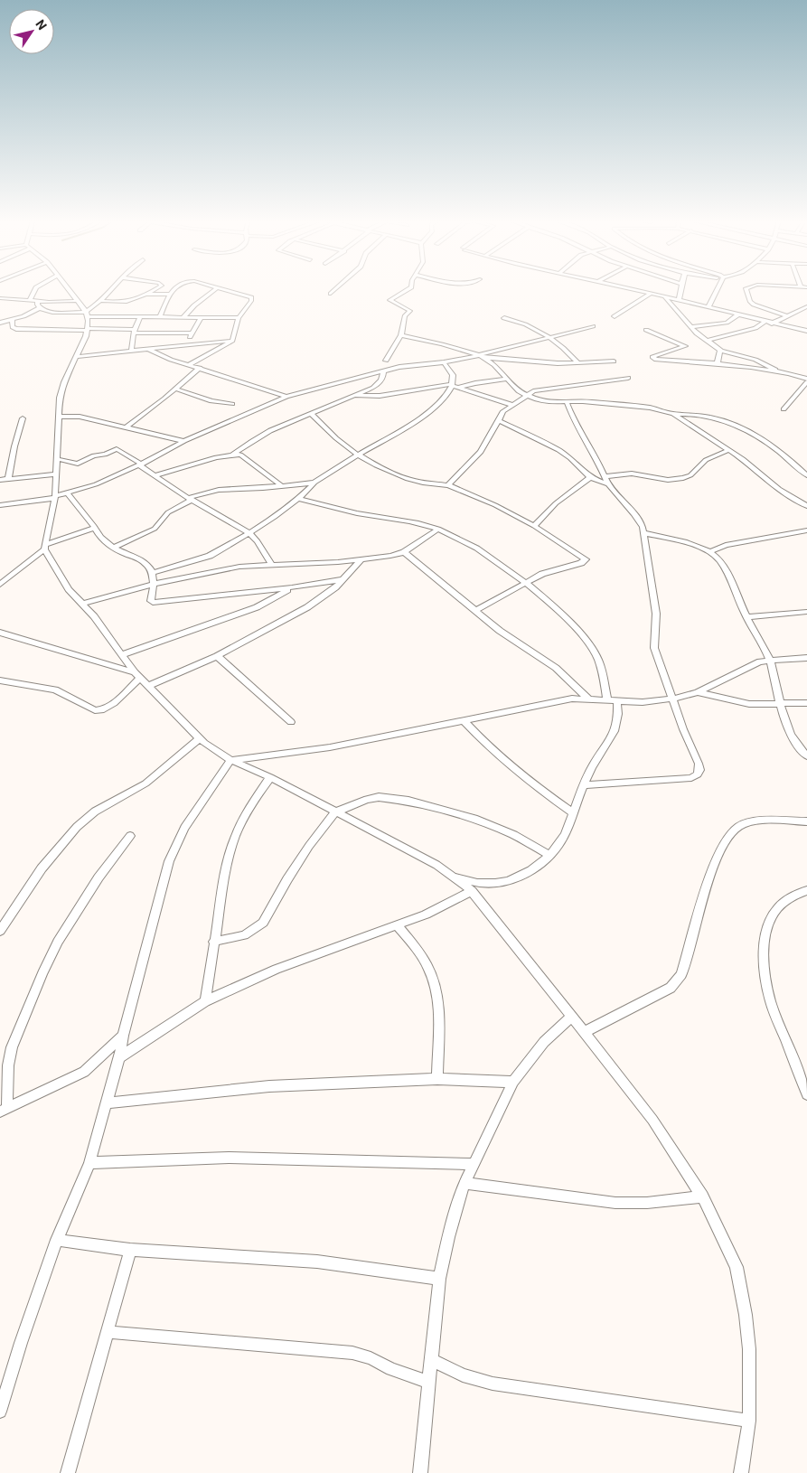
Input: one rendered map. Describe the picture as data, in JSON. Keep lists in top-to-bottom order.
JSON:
{
  "north": "top right"
}
